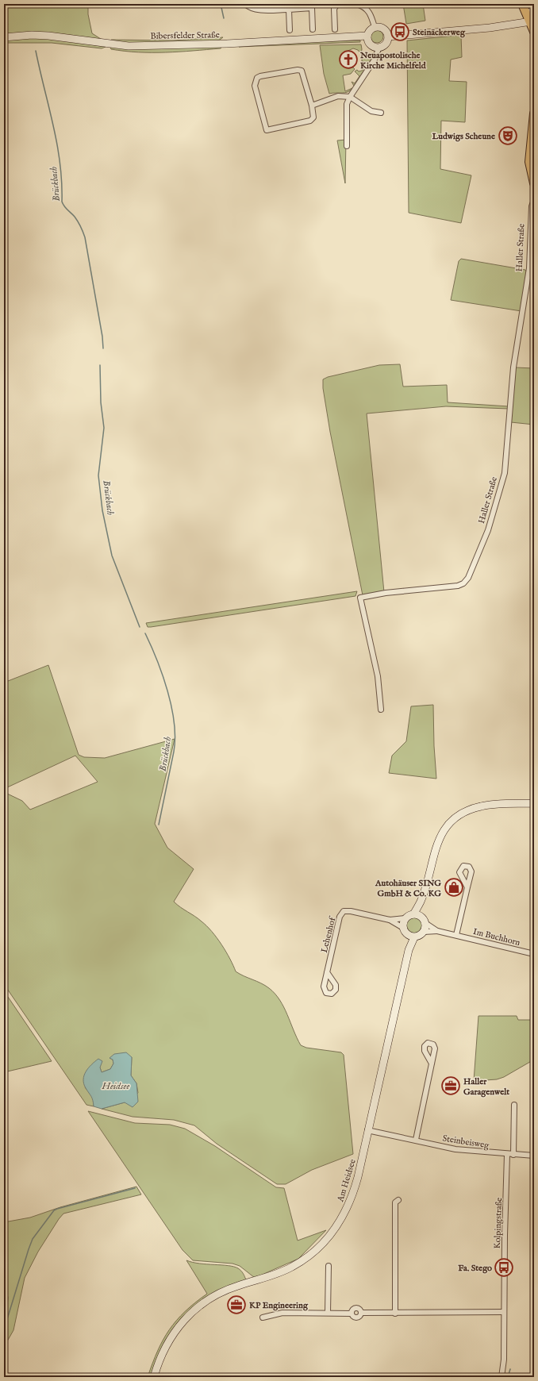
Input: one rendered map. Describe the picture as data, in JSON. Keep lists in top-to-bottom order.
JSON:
{
  "streets": {
    "main road": ["Bibersfelder Straße", "Am Heidsee"],
    "street": [
      "Haller Straße",
      "Lehenhof",
      "Im Buchhorn",
      "Steinbeisweg",
      "Kolpingstraße"
    ]
  },
  "crossings": [
    ["Lehenhof", "Im Buchhorn"],
    ["Lehenhof", "Am Heidsee"],
    ["Im Buchhorn", "Am Heidsee"],
    ["Steinbeisweg", "Am Heidsee"],
    ["Steinbeisweg", "Kolpingstraße"]
  ],
  "water": ["Brückbach", "Heidsee"],
  "places": {
    "bus stop": ["Steinäckerweg", "Fa. Stego"],
    "church": ["Neuapostolische Kirche Michelfeld"],
    "theatre": ["Ludwigs Scheune"],
    "shop": ["Autohäuser SING GmbH & Co. KG"],
    "office": ["Haller Garagenwelt", "KP Engineering"]
  }
}
